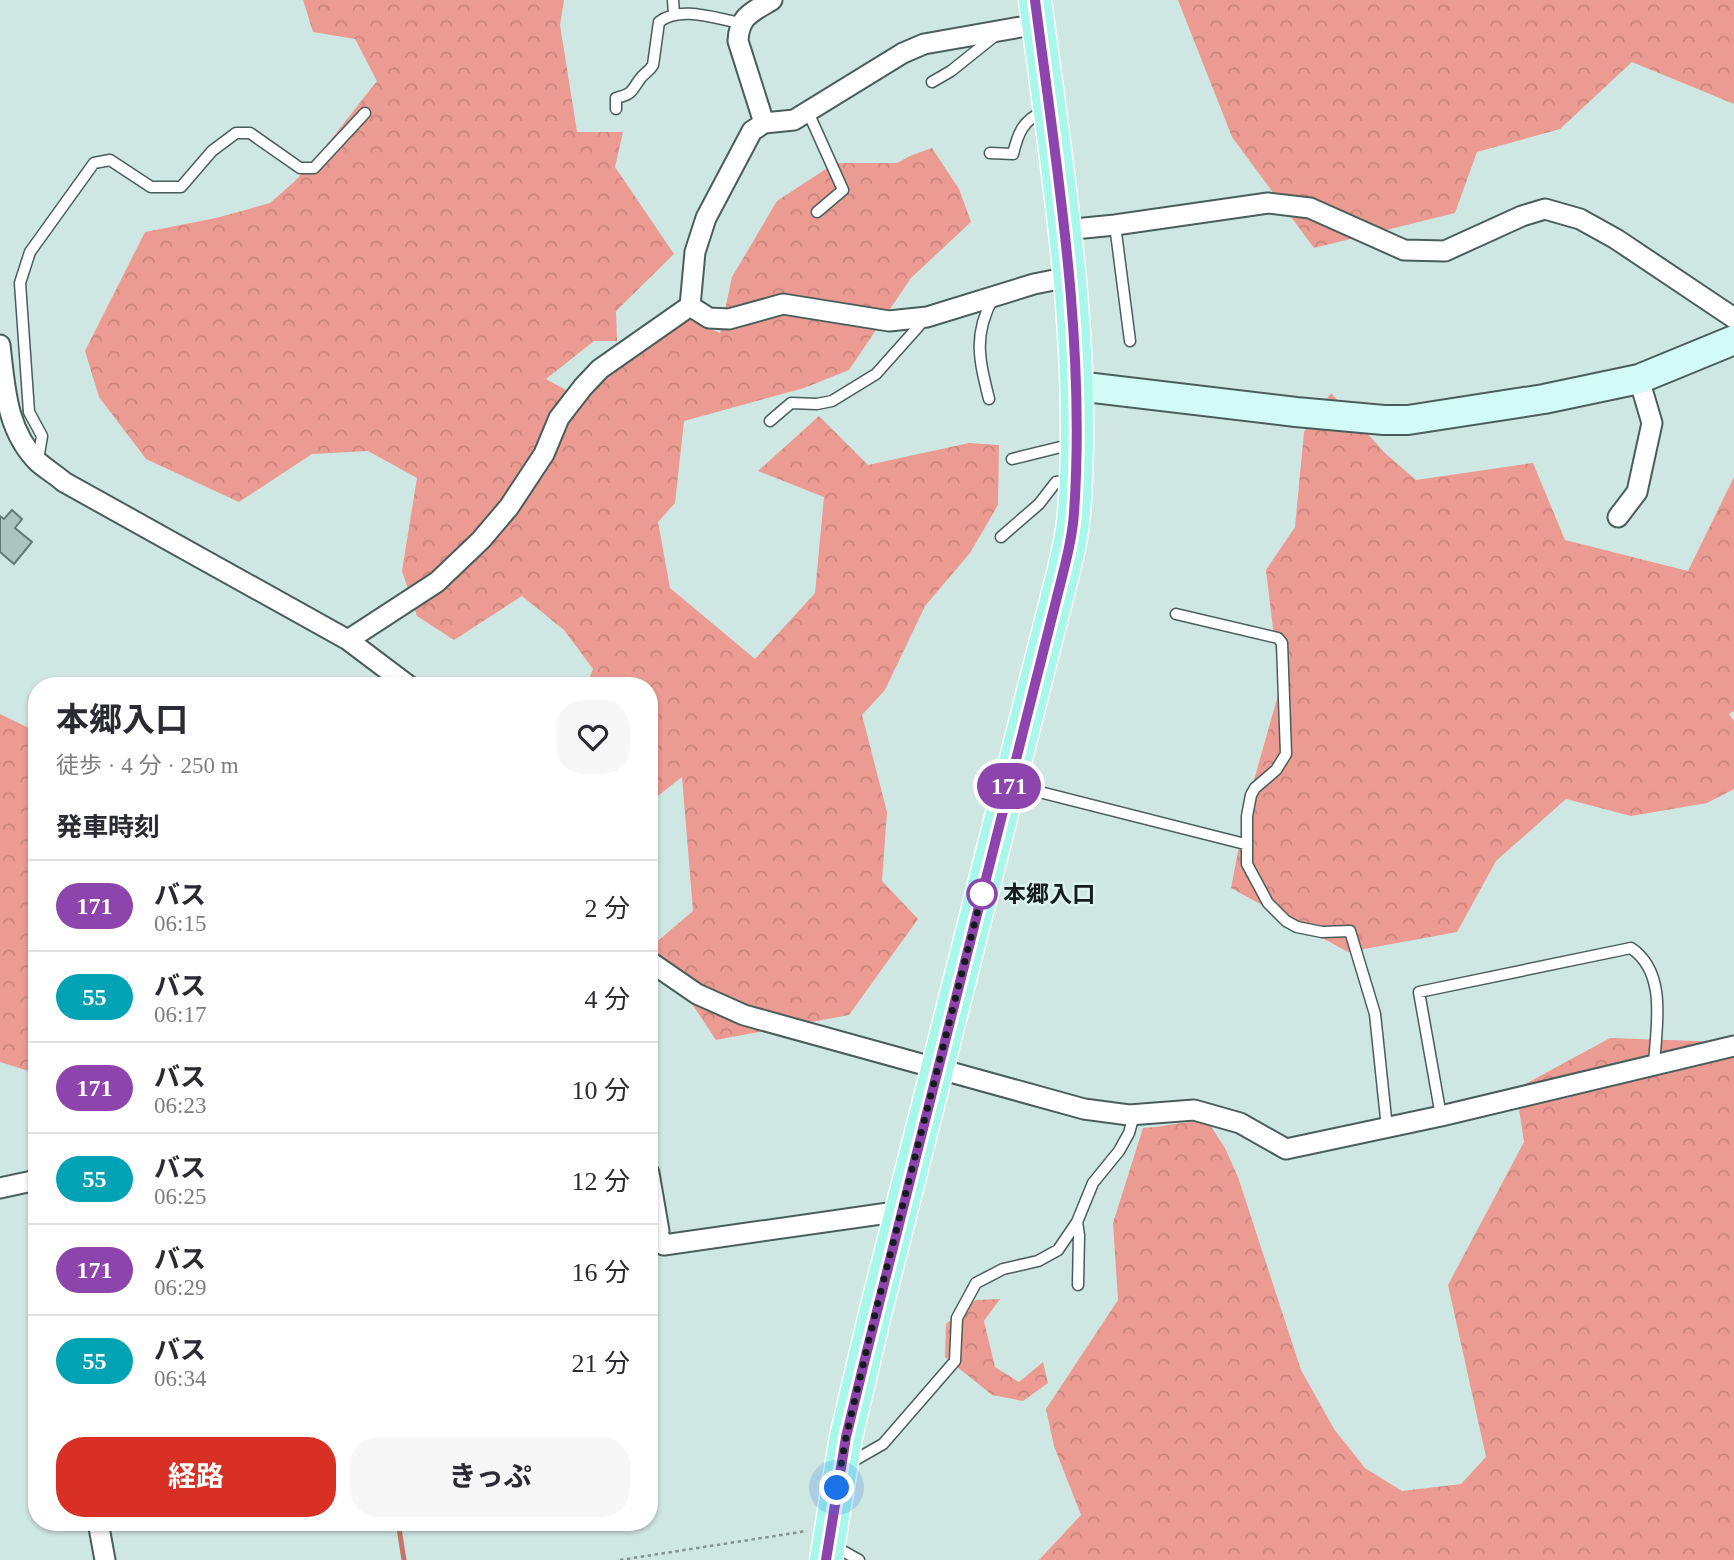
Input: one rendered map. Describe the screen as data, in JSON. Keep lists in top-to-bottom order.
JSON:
{
  "places": ["本郷入口"],
  "lines": ["bus line 171"],
  "page": {
    "on_map": "171",
    "heading": [
      ["本郷入口", "徒歩 · 4 分 · 250 m"],
      "発車時刻"
    ],
    "list": [
      {
        "mark": "171",
        "name": "バス",
        "note": "06:15",
        "value": "2 分"
      },
      {
        "mark": "55",
        "name": "バス",
        "note": "06:17",
        "value": "4 分"
      },
      {
        "mark": "171",
        "name": "バス",
        "note": "06:23",
        "value": "10 分"
      },
      {
        "mark": "55",
        "name": "バス",
        "note": "06:25",
        "value": "12 分"
      },
      {
        "mark": "171",
        "name": "バス",
        "note": "06:29",
        "value": "16 分"
      },
      {
        "mark": "55",
        "name": "バス",
        "note": "06:34",
        "value": "21 分"
      }
    ],
    "buttons": ["経路", "きっぷ"]
  }
}
